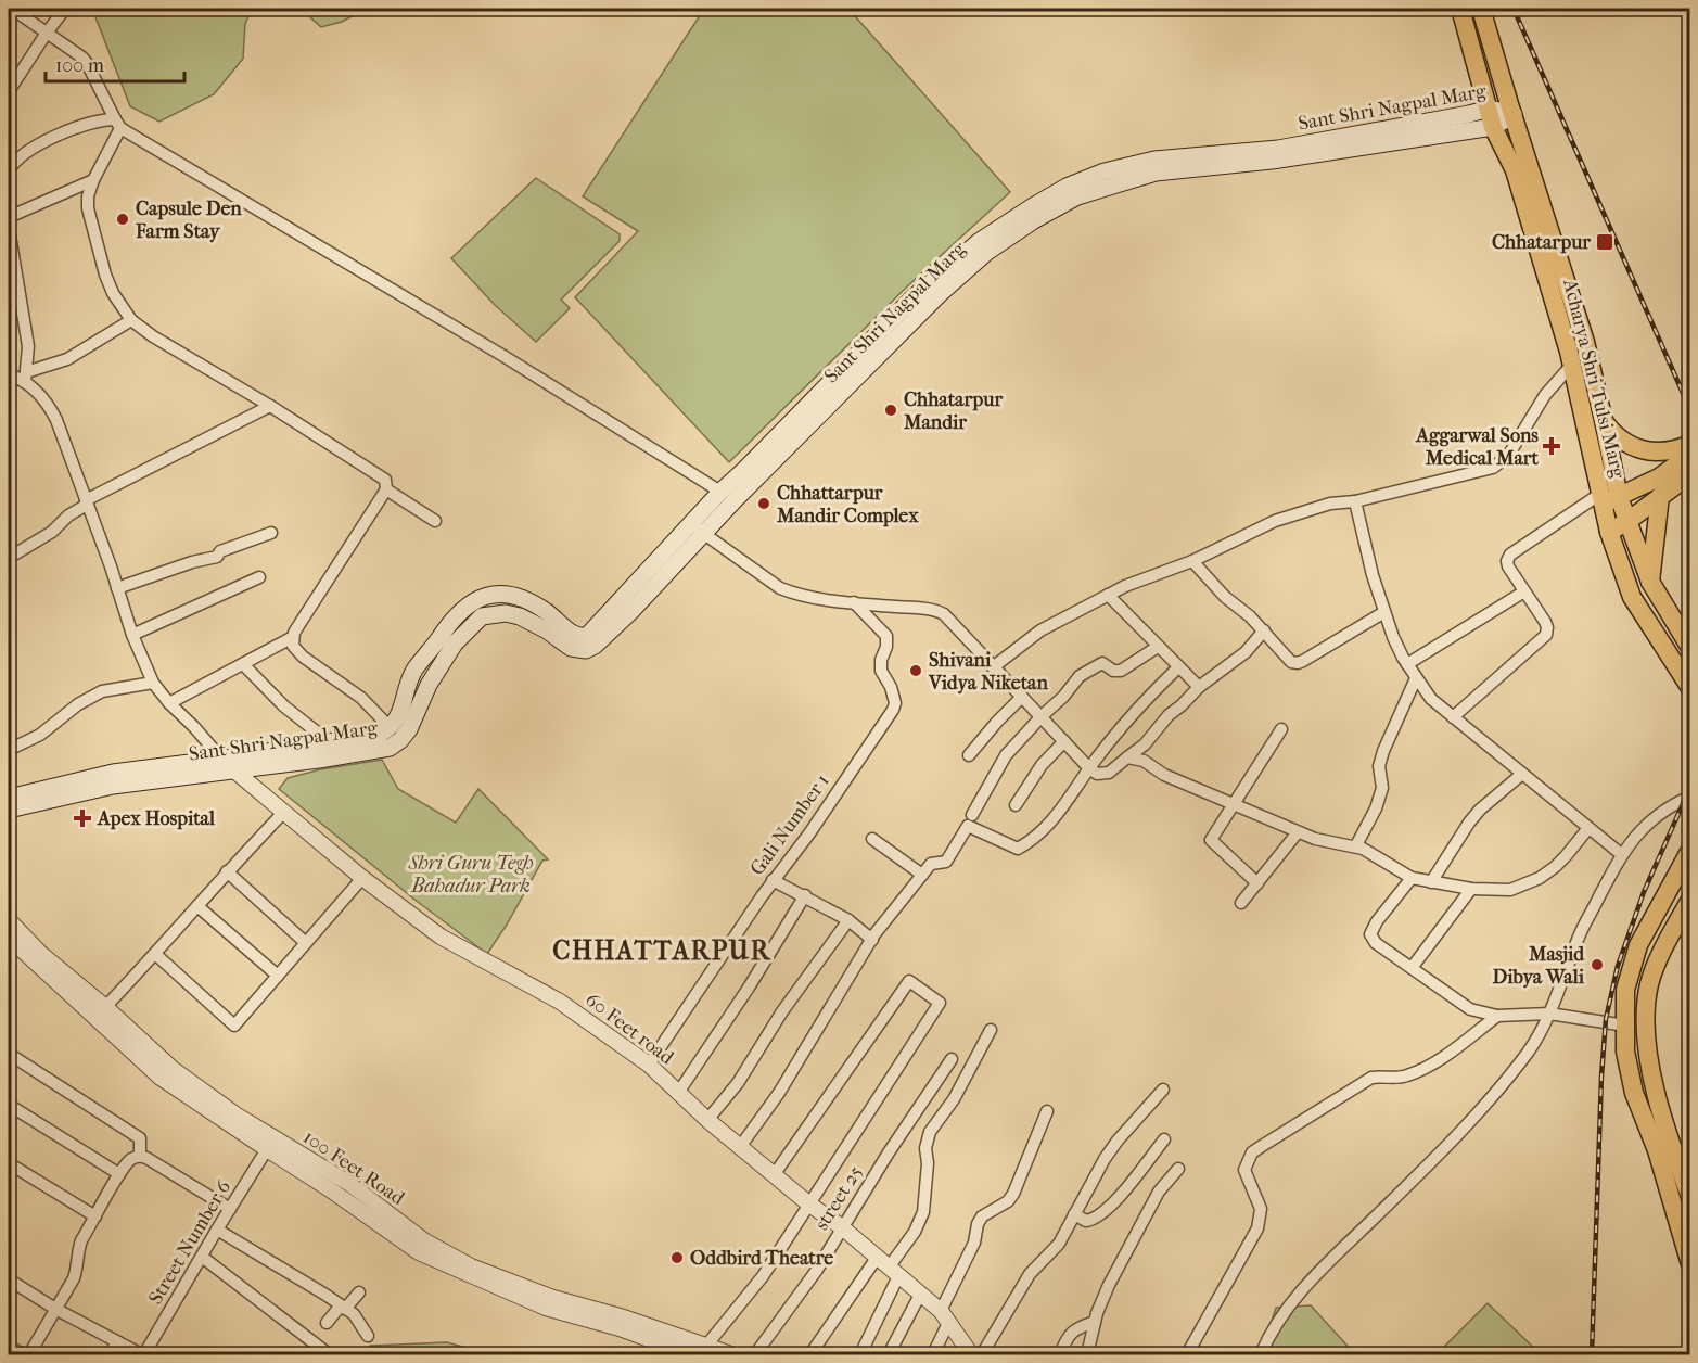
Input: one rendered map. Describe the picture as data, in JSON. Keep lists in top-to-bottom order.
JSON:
{
  "streets": {
    "main road": ["Sant Shri Nagpal Marg", "Acharya Shri Tulsi Marg"],
    "street": [
      "Gali Number 1",
      "60 Feet road",
      "100 Feet Road",
      "street 25",
      "Street Number 6"
    ]
  },
  "crossings": [
    ["Sant Shri Nagpal Marg", "Acharya Shri Tulsi Marg"],
    ["Sant Shri Nagpal Marg", "60 Feet road"],
    ["Gali Number 1", "60 Feet road"],
    ["60 Feet road", "street 25"],
    ["100 Feet Road", "Street Number 6"]
  ],
  "districts": ["CHHATTARPUR"],
  "parks": ["Shri Guru Tegh Bahadur Park"],
  "places": {
    "other": [
      "Capsule Den Farm Stay",
      "Chhatarpur Mandir",
      "Chhattarpur Mandir Complex",
      "Shivani Vidya Niketan",
      "Masjid Dibya Wali",
      "Oddbird Theatre"
    ],
    "transit": ["Chhatarpur"],
    "health": ["Aggarwal Sons Medical Mart", "Apex Hospital"]
  },
  "scale_bar": "100 m"
}
